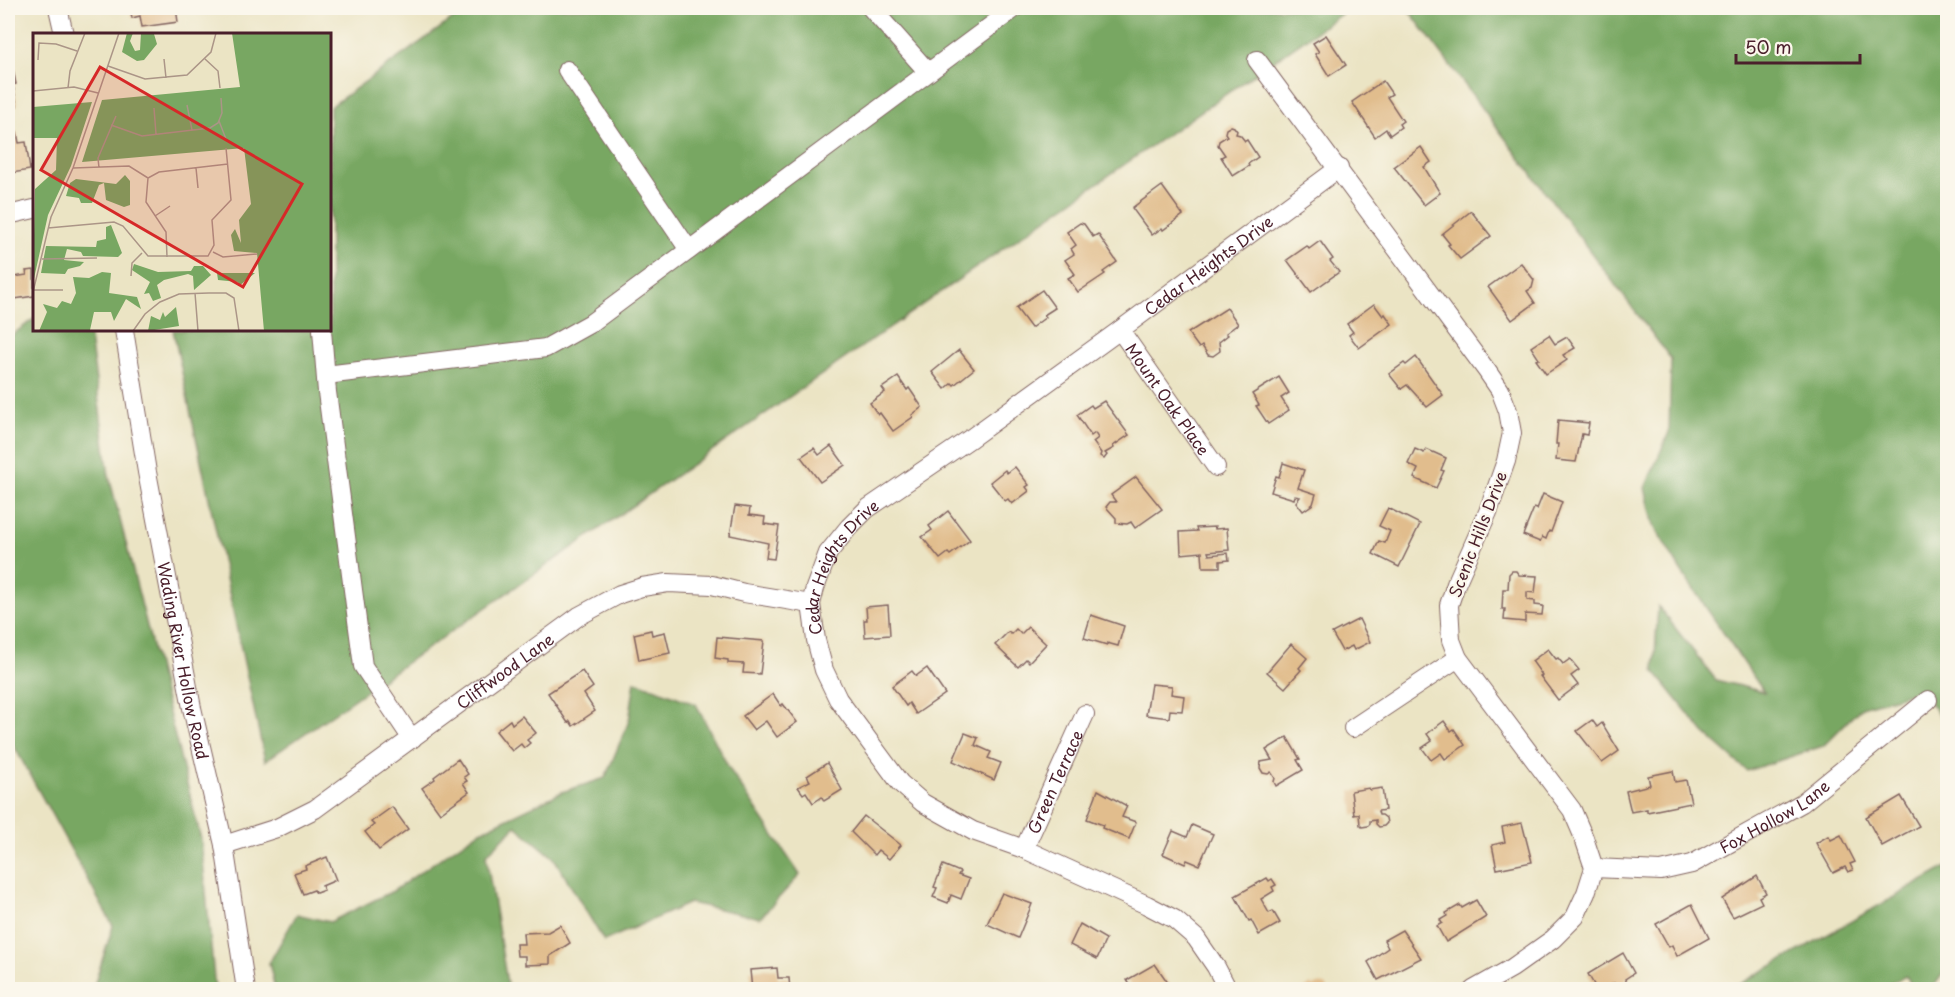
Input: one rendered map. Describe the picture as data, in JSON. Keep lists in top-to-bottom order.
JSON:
{
  "streets": {
    "street": [
      "Cedar Heights Drive",
      "Mount Oak Place",
      "Scenic Hills Drive",
      "Wading River Hollow Road",
      "Cliffwood Lane",
      "Green Terrace",
      "Fox Hollow Lane"
    ]
  },
  "crossings": [
    ["Cedar Heights Drive", "Mount Oak Place"],
    ["Cedar Heights Drive", "Scenic Hills Drive"],
    ["Cedar Heights Drive", "Cliffwood Lane"],
    ["Cedar Heights Drive", "Green Terrace"],
    ["Scenic Hills Drive", "Fox Hollow Lane"],
    ["Wading River Hollow Road", "Cliffwood Lane"]
  ],
  "scale_bar": "50 m"
}
